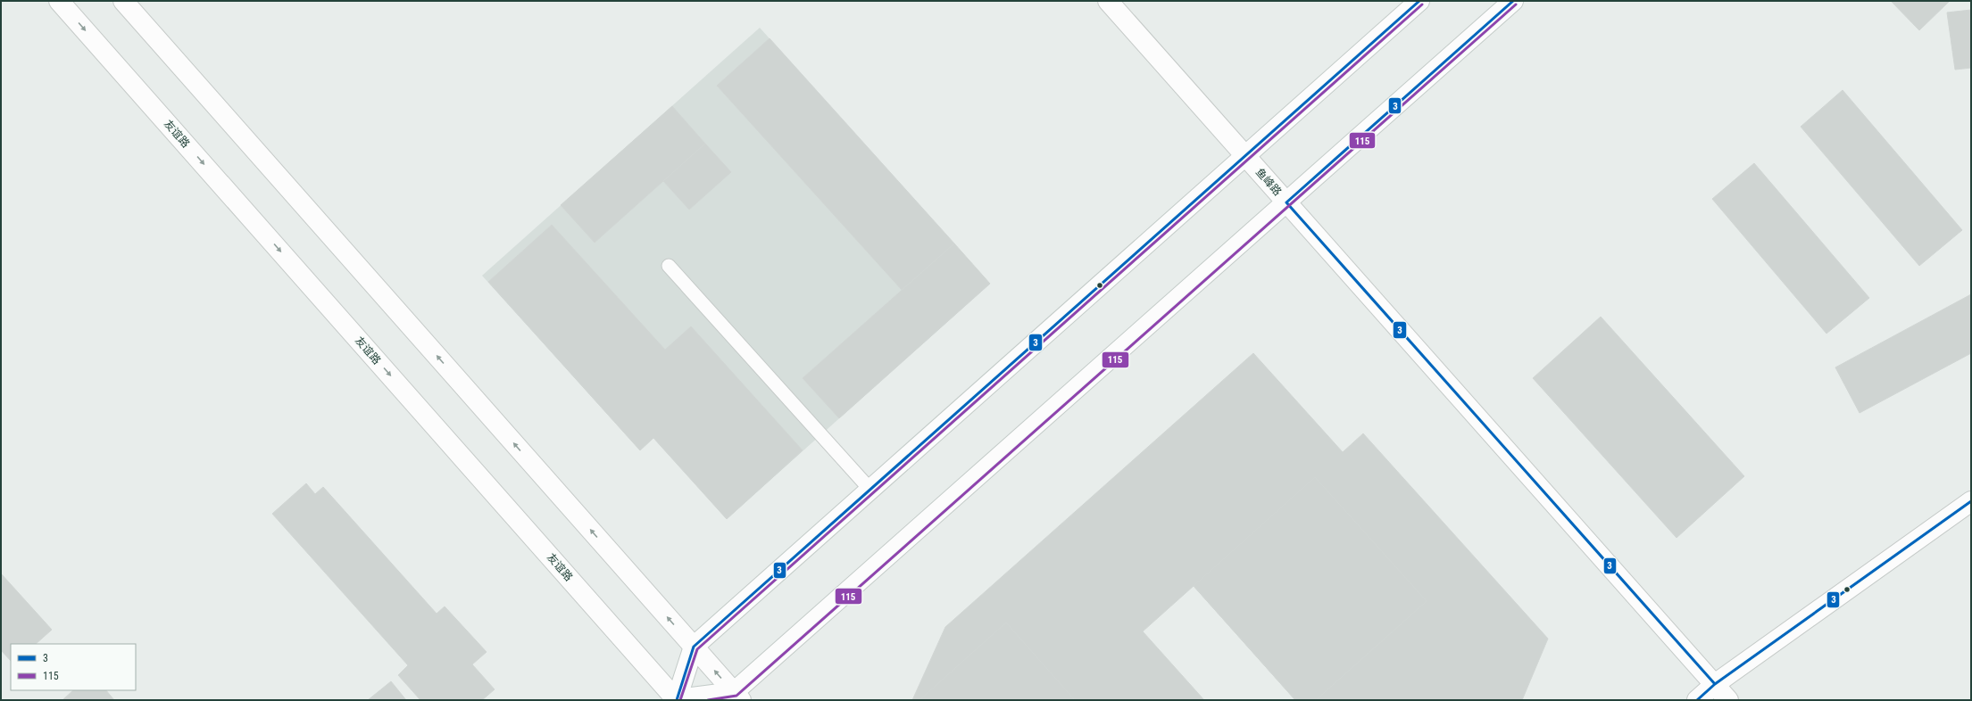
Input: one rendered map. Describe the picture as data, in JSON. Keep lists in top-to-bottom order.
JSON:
{
  "streets": {
    "street": ["友谊路", "鱼峰路"]
  },
  "lines": ["transit line 3", "transit line 115"],
  "legend": ["3", "115"]
}
